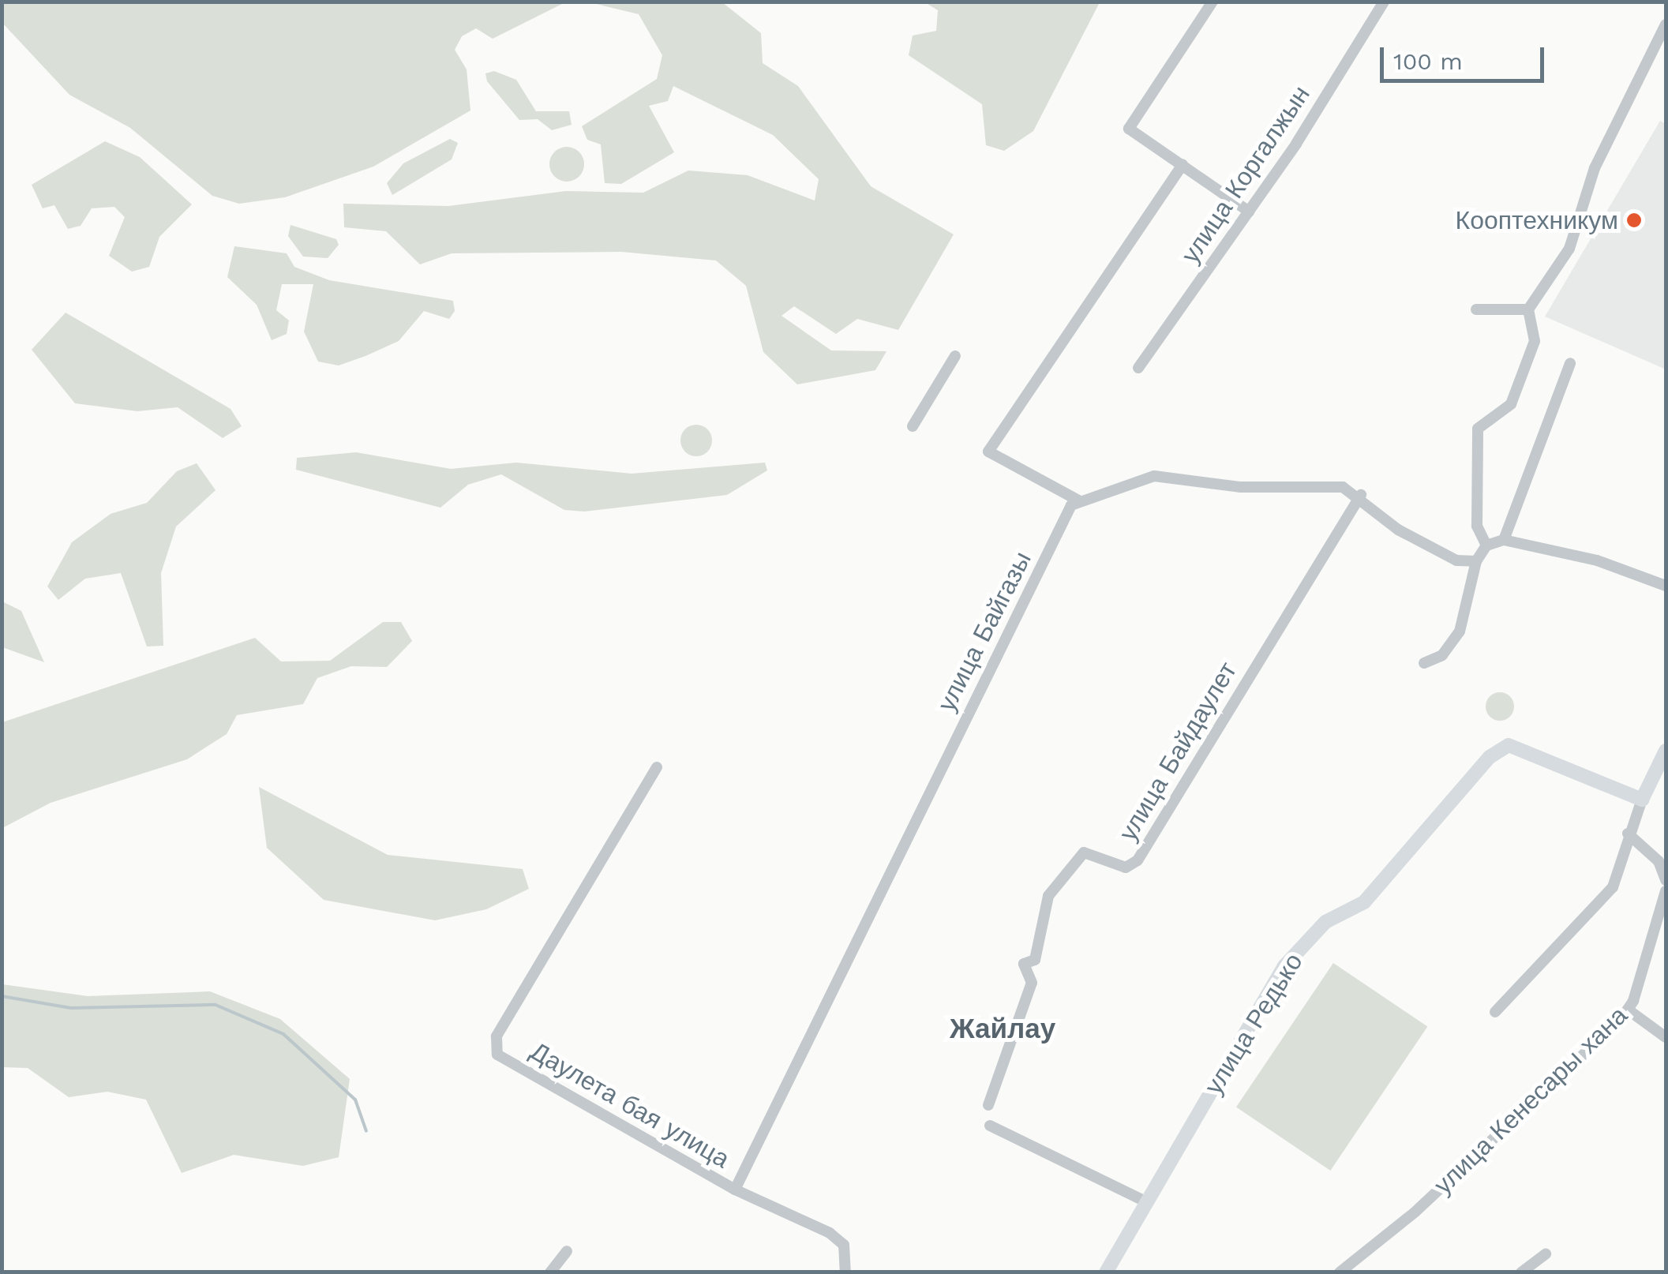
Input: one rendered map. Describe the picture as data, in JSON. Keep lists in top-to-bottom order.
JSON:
{
  "streets": {
    "street": [
      "улица Коргалжын",
      "улица Байгазы",
      "улица Байдаулет",
      "улица Редько",
      "улица Кенесары хана",
      "Даулета бая улица"
    ]
  },
  "crossings": [
    ["улица Байгазы", "Даулета бая улица"]
  ],
  "districts": ["Жайлау"],
  "places": ["Кооптехникум"],
  "scale_bar": "100 m"
}
